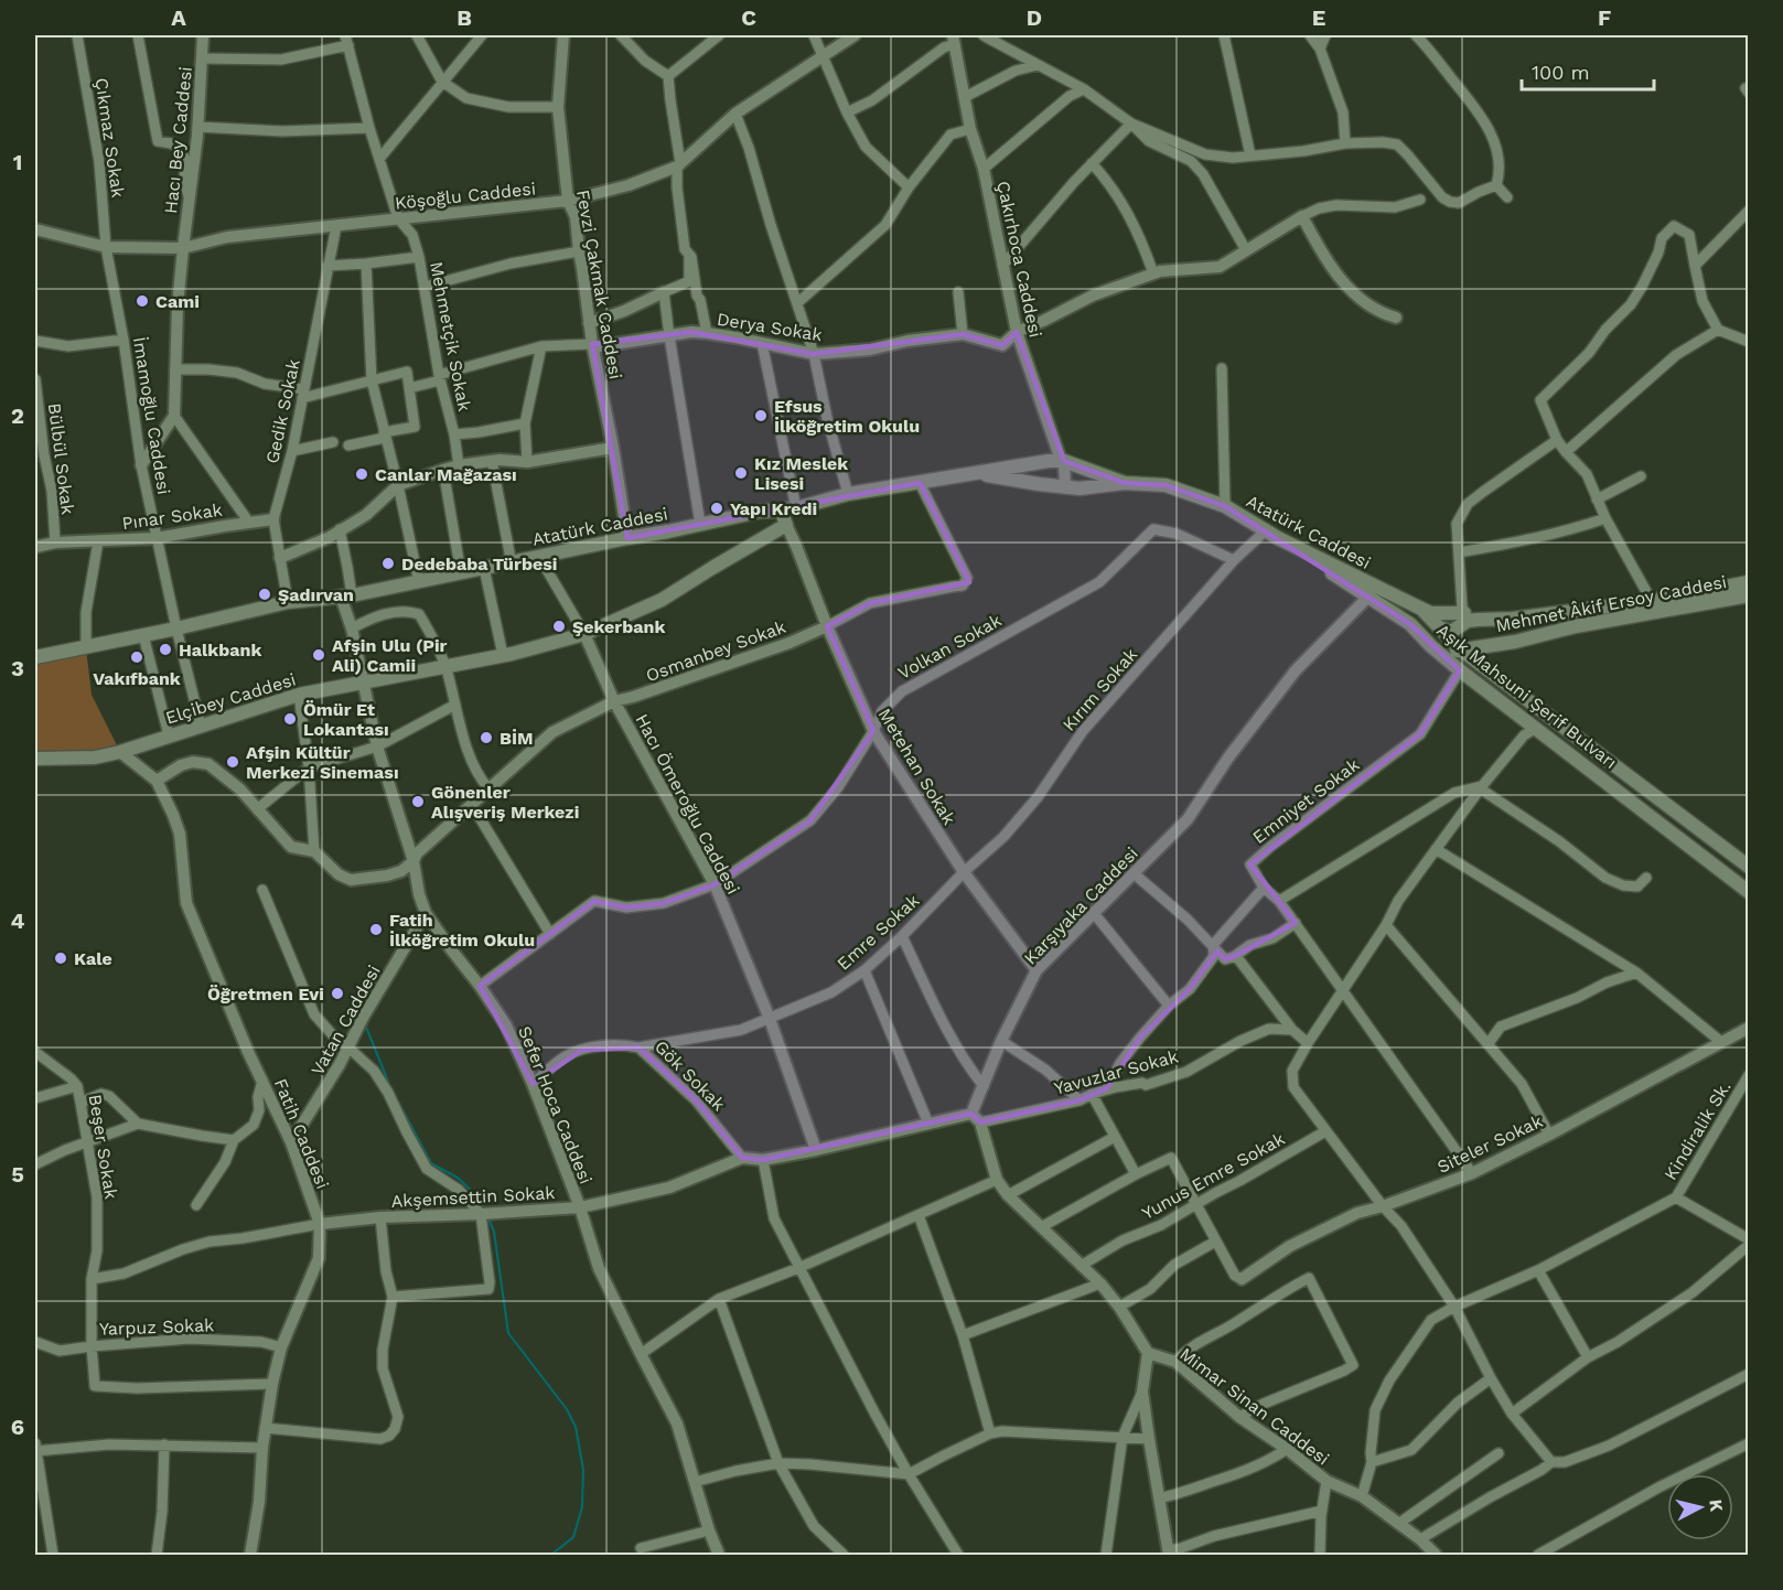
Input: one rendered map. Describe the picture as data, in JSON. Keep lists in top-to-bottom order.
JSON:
{
  "streets": {
    "main road": [
      "Atatürk Caddesi",
      "Mehmet Âkif Ersoy Caddesi",
      "Aşık Mahsuni Şerif Bulvarı",
      "Elçibey Caddesi"
    ],
    "street": [
      "Çıkmaz Sokak",
      "Hacı Bey Caddesi",
      "Köşoğlu Caddesi",
      "Çakırhoca Caddesi",
      "Fevzi Çakmak Caddesi",
      "Derya Sokak",
      "Mehmetçik Sokak",
      "Gedik Sokak",
      "İmamoğlu Caddesi",
      "Bülbül Sokak",
      "Pınar Sokak",
      "Volkan Sokak",
      "Osmanbey Sokak",
      "Kırım Sokak",
      "Metehan Sokak",
      "Emniyet Sokak",
      "Hacı Ömeroğlu Caddesi",
      "Karşıyaka Caddesi",
      "Emre Sokak",
      "Vatan Caddesi",
      "Yavuzlar Sokak",
      "Gök Sokak",
      "Sefer Hoca Caddesi",
      "Kindiralik Sk.",
      "Fatih Caddesi",
      "Siteler Sokak",
      "Beşer Sokak",
      "Yunus Emre Sokak",
      "Akşemsettin Sokak",
      "Yarpuz Sokak",
      "Mimar Sinan Caddesi"
    ]
  },
  "crossings": [
    ["Çıkmaz Sokak", "Köşoğlu Caddesi"],
    ["Çıkmaz Sokak", "İmamoğlu Caddesi"],
    ["Hacı Bey Caddesi", "Köşoğlu Caddesi"],
    ["Köşoğlu Caddesi", "Fevzi Çakmak Caddesi"],
    ["Köşoğlu Caddesi", "Mehmetçik Sokak"],
    ["Köşoğlu Caddesi", "Gedik Sokak"],
    ["Köşoğlu Caddesi", "İmamoğlu Caddesi"],
    ["Çakırhoca Caddesi", "Derya Sokak"],
    ["Çakırhoca Caddesi", "Atatürk Caddesi"],
    ["Fevzi Çakmak Caddesi", "Derya Sokak"],
    ["Fevzi Çakmak Caddesi", "Atatürk Caddesi"],
    ["Gedik Sokak", "Pınar Sokak"],
    ["Gedik Sokak", "Atatürk Caddesi"],
    ["İmamoğlu Caddesi", "Pınar Sokak"],
    ["İmamoğlu Caddesi", "Atatürk Caddesi"],
    ["İmamoğlu Caddesi", "Elçibey Caddesi"],
    ["Bülbül Sokak", "Pınar Sokak"],
    ["Atatürk Caddesi", "Mehmet Âkif Ersoy Caddesi"],
    ["Atatürk Caddesi", "Osmanbey Sokak"],
    ["Atatürk Caddesi", "Kırım Sokak"],
    ["Atatürk Caddesi", "Aşık Mahsuni Şerif Bulvarı"],
    ["Atatürk Caddesi", "Hacı Ömeroğlu Caddesi"],
    ["Atatürk Caddesi", "Sefer Hoca Caddesi"],
    ["Mehmet Âkif Ersoy Caddesi", "Aşık Mahsuni Şerif Bulvarı"],
    ["Volkan Sokak", "Kırım Sokak"],
    ["Volkan Sokak", "Metehan Sokak"],
    ["Volkan Sokak", "Hacı Ömeroğlu Caddesi"],
    ["Volkan Sokak", "Sefer Hoca Caddesi"],
    ["Osmanbey Sokak", "Metehan Sokak"],
    ["Osmanbey Sokak", "Hacı Ömeroğlu Caddesi"],
    ["Osmanbey Sokak", "Sefer Hoca Caddesi"],
    ["Kırım Sokak", "Metehan Sokak"],
    ["Kırım Sokak", "Emre Sokak"],
    ["Aşık Mahsuni Şerif Bulvarı", "Emniyet Sokak"],
    ["Aşık Mahsuni Şerif Bulvarı", "Karşıyaka Caddesi"],
    ["Elçibey Caddesi", "Metehan Sokak"],
    ["Elçibey Caddesi", "Hacı Ömeroğlu Caddesi"],
    ["Elçibey Caddesi", "Sefer Hoca Caddesi"],
    ["Elçibey Caddesi", "Fatih Caddesi"],
    ["Metehan Sokak", "Karşıyaka Caddesi"],
    ["Metehan Sokak", "Emre Sokak"],
    ["Hacı Ömeroğlu Caddesi", "Emre Sokak"],
    ["Hacı Ömeroğlu Caddesi", "Gök Sokak"],
    ["Hacı Ömeroğlu Caddesi", "Akşemsettin Sokak"],
    ["Karşıyaka Caddesi", "Akşemsettin Sokak"],
    ["Emre Sokak", "Gök Sokak"],
    ["Vatan Caddesi", "Sefer Hoca Caddesi"],
    ["Vatan Caddesi", "Fatih Caddesi"],
    ["Gök Sokak", "Sefer Hoca Caddesi"],
    ["Gök Sokak", "Akşemsettin Sokak"],
    ["Sefer Hoca Caddesi", "Akşemsettin Sokak"],
    ["Fatih Caddesi", "Beşer Sokak"],
    ["Fatih Caddesi", "Akşemsettin Sokak"],
    ["Fatih Caddesi", "Yarpuz Sokak"],
    ["Beşer Sokak", "Yarpuz Sokak"]
  ],
  "places": [
    "Cami",
    "Efsus İlköğretim Okulu",
    "Kız Meslek Lisesi",
    "Canlar Mağazası",
    "Yapı Kredi",
    "Dedebaba Türbesi",
    "Şadırvan",
    "Şekerbank",
    "Halkbank",
    "Afşin Ulu (Pir Ali) Camii",
    "Vakıfbank",
    "Ömür Et Lokantası",
    "BİM",
    "Afşin Kültür Merkezi Sineması",
    "Gönenler Alışveriş Merkezi",
    "Fatih İlköğretim Okulu",
    "Kale",
    "Öğretmen Evi"
  ],
  "scale_bar": "100 m",
  "north": "right",
  "grid": {
    "columns": [
      "A",
      "B",
      "C",
      "D",
      "E",
      "F"
    ],
    "rows": [
      "1",
      "2",
      "3",
      "4",
      "5",
      "6"
    ]
  }
}
